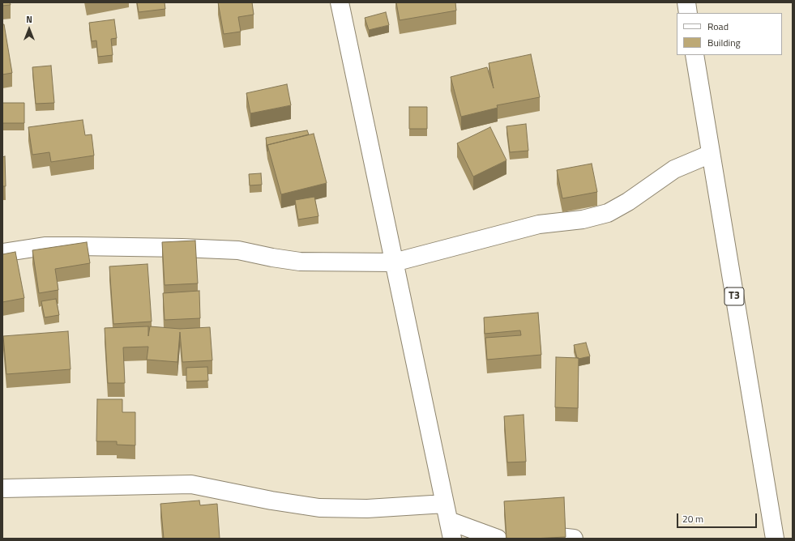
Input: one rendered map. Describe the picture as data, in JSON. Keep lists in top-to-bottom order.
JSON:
{
  "streets": {
    "main road": ["T3"]
  },
  "legend": ["Road", "Building"],
  "scale_bar": "20 m",
  "north": "top"
}
